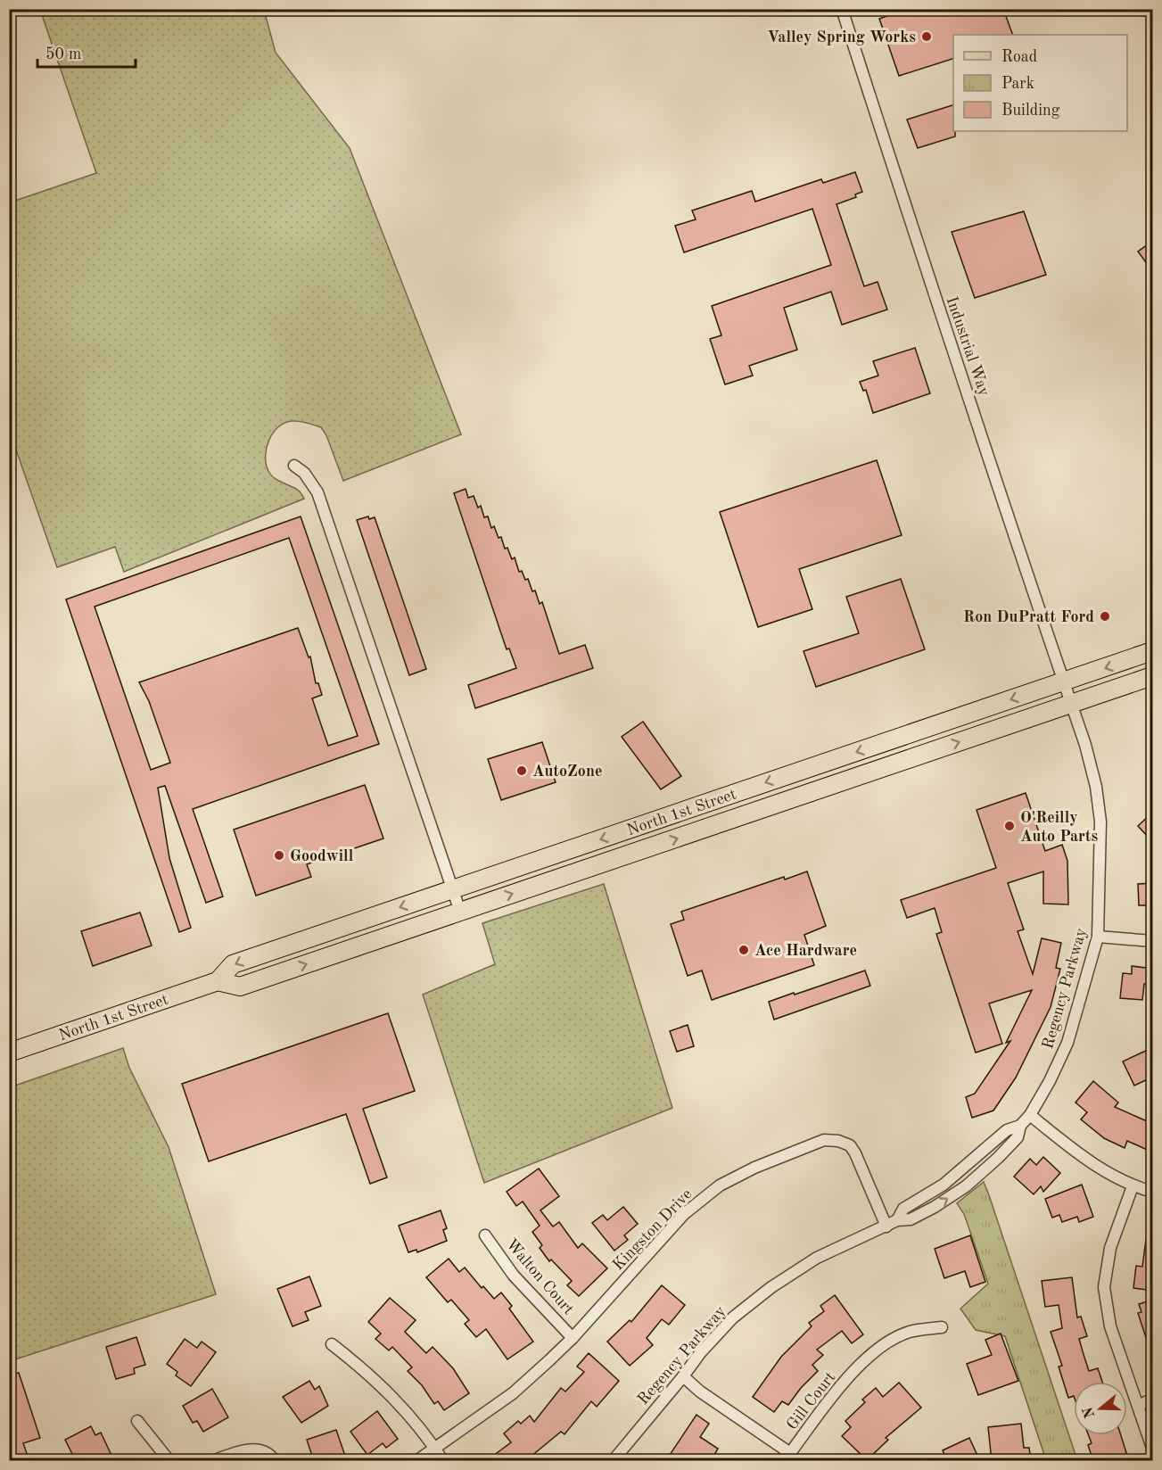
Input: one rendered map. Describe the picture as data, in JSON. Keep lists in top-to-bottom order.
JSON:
{
  "streets": {
    "main road": ["North 1st Street"],
    "street": [
      "Industrial Way",
      "Regency Parkway",
      "Kingston Drive",
      "Walton Court",
      "Gill Court"
    ]
  },
  "crossings": [
    ["Industrial Way", "North 1st Street"],
    ["Industrial Way", "Regency Parkway"],
    ["North 1st Street", "Regency Parkway"],
    ["Regency Parkway", "Kingston Drive"],
    ["Kingston Drive", "Walton Court"]
  ],
  "places": [
    "Valley Spring Works",
    "Ron DuPratt Ford",
    "AutoZone",
    "O'Reilly Auto Parts",
    "Goodwill",
    "Ace Hardware"
  ],
  "legend": ["Road", "Park", "Building"],
  "scale_bar": "50 m",
  "north": "left"
}
